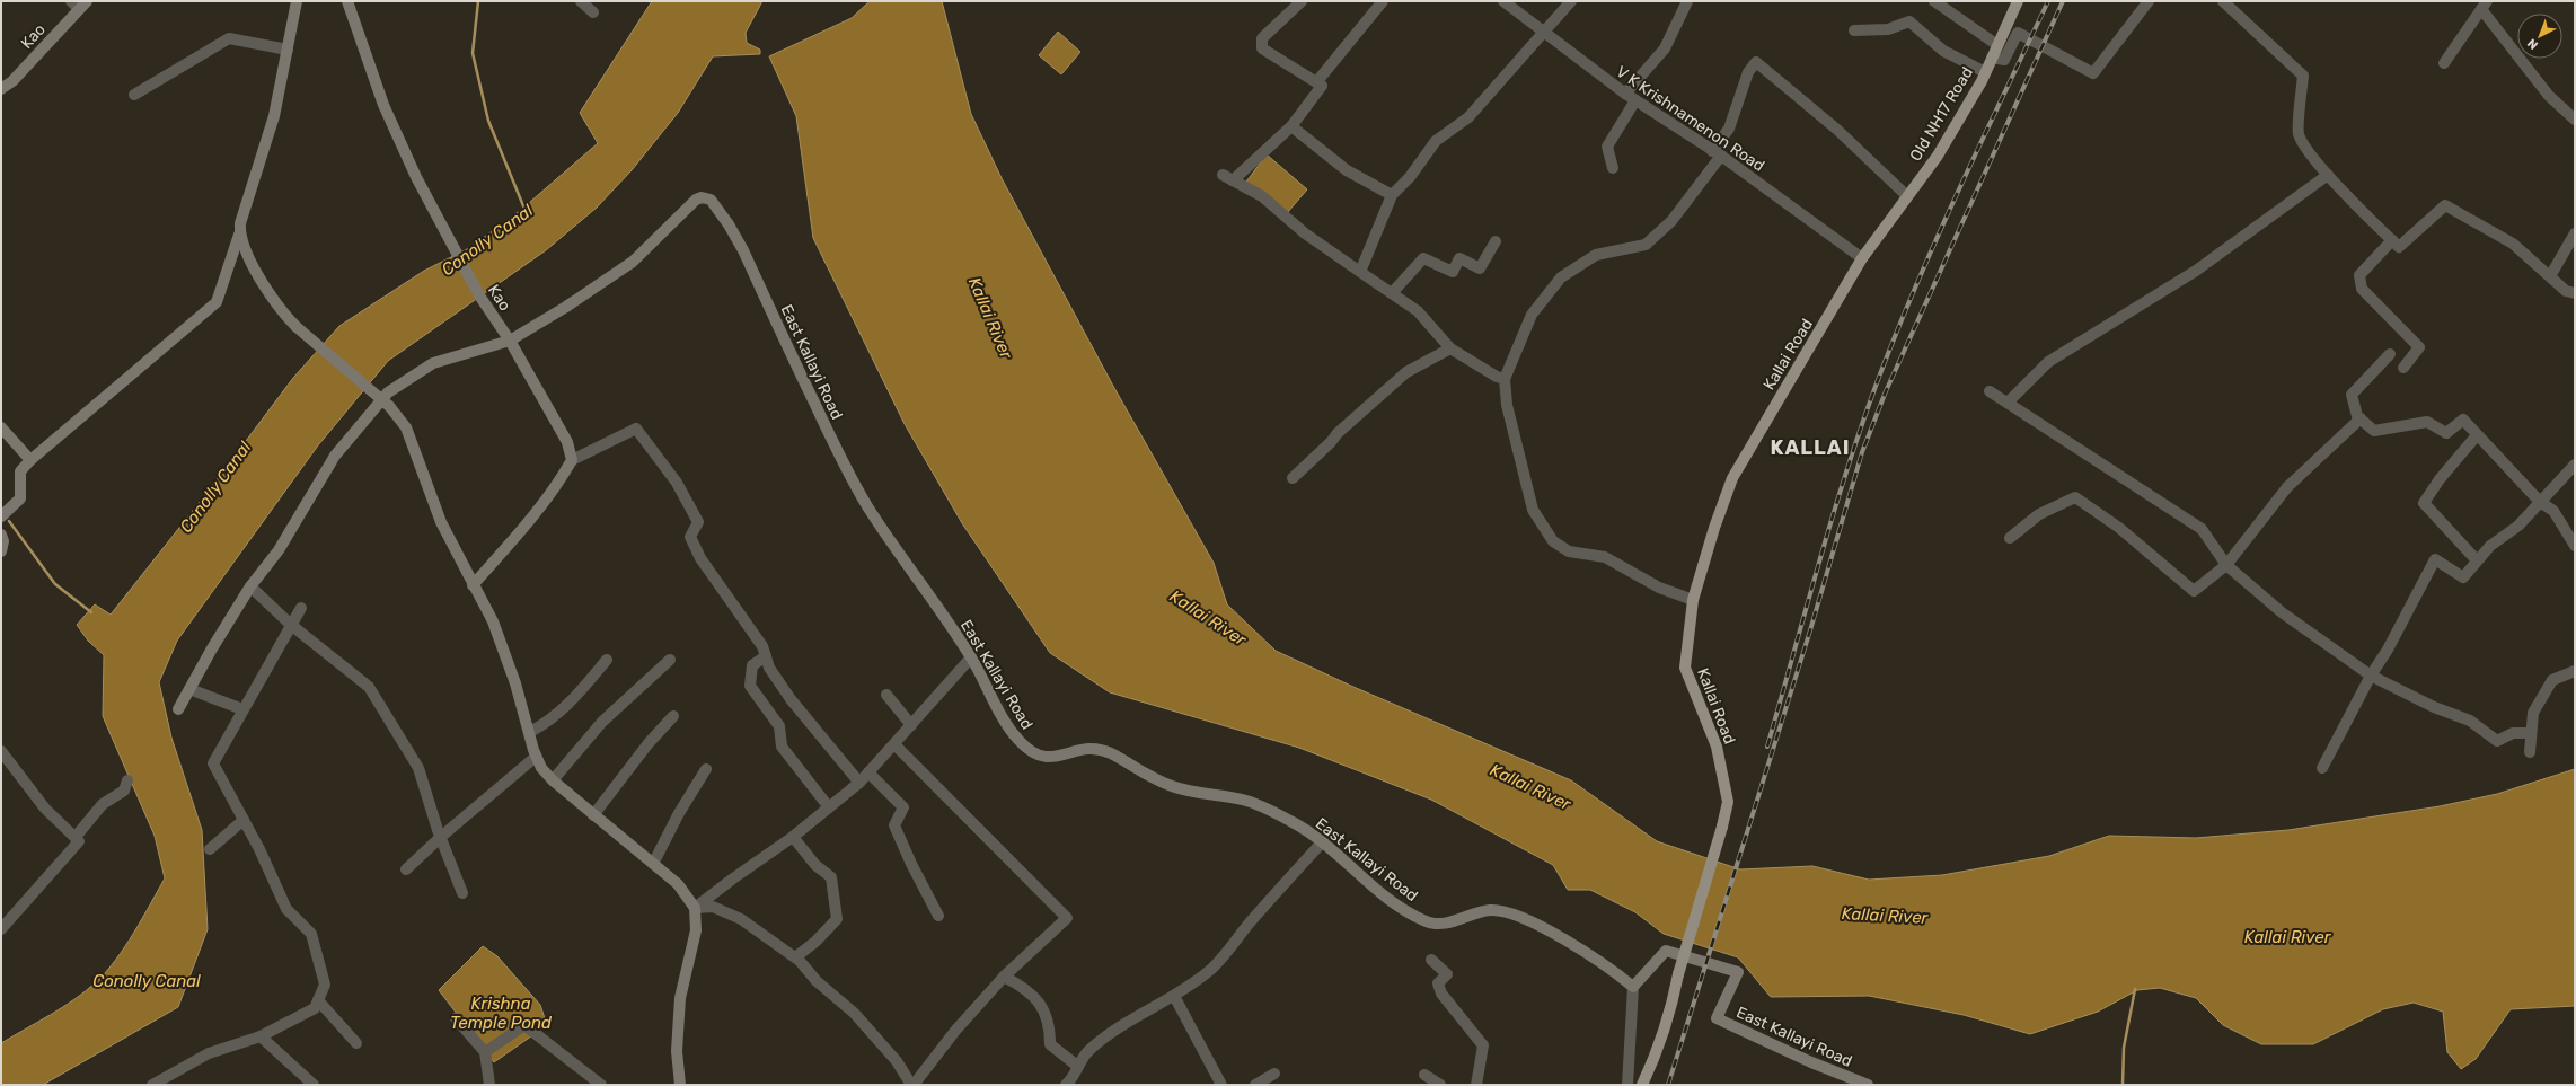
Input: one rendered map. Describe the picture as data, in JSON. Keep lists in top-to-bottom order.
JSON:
{
  "streets": {
    "main road": ["Old NH17 Road", "Kallai Road"],
    "street": ["Kao", "V K Krishnamenon Road", "East Kallayi Road"]
  },
  "crossings": [
    ["Kao", "East Kallayi Road"],
    ["Old NH17 Road", "V K Krishnamenon Road"],
    ["Old NH17 Road", "Kallai Road"],
    ["V K Krishnamenon Road", "Kallai Road"]
  ],
  "districts": ["KALLAI"],
  "water": ["Conolly Canal", "Kallai River", "Krishna Temple Pond"],
  "north": "bottom left"
}
